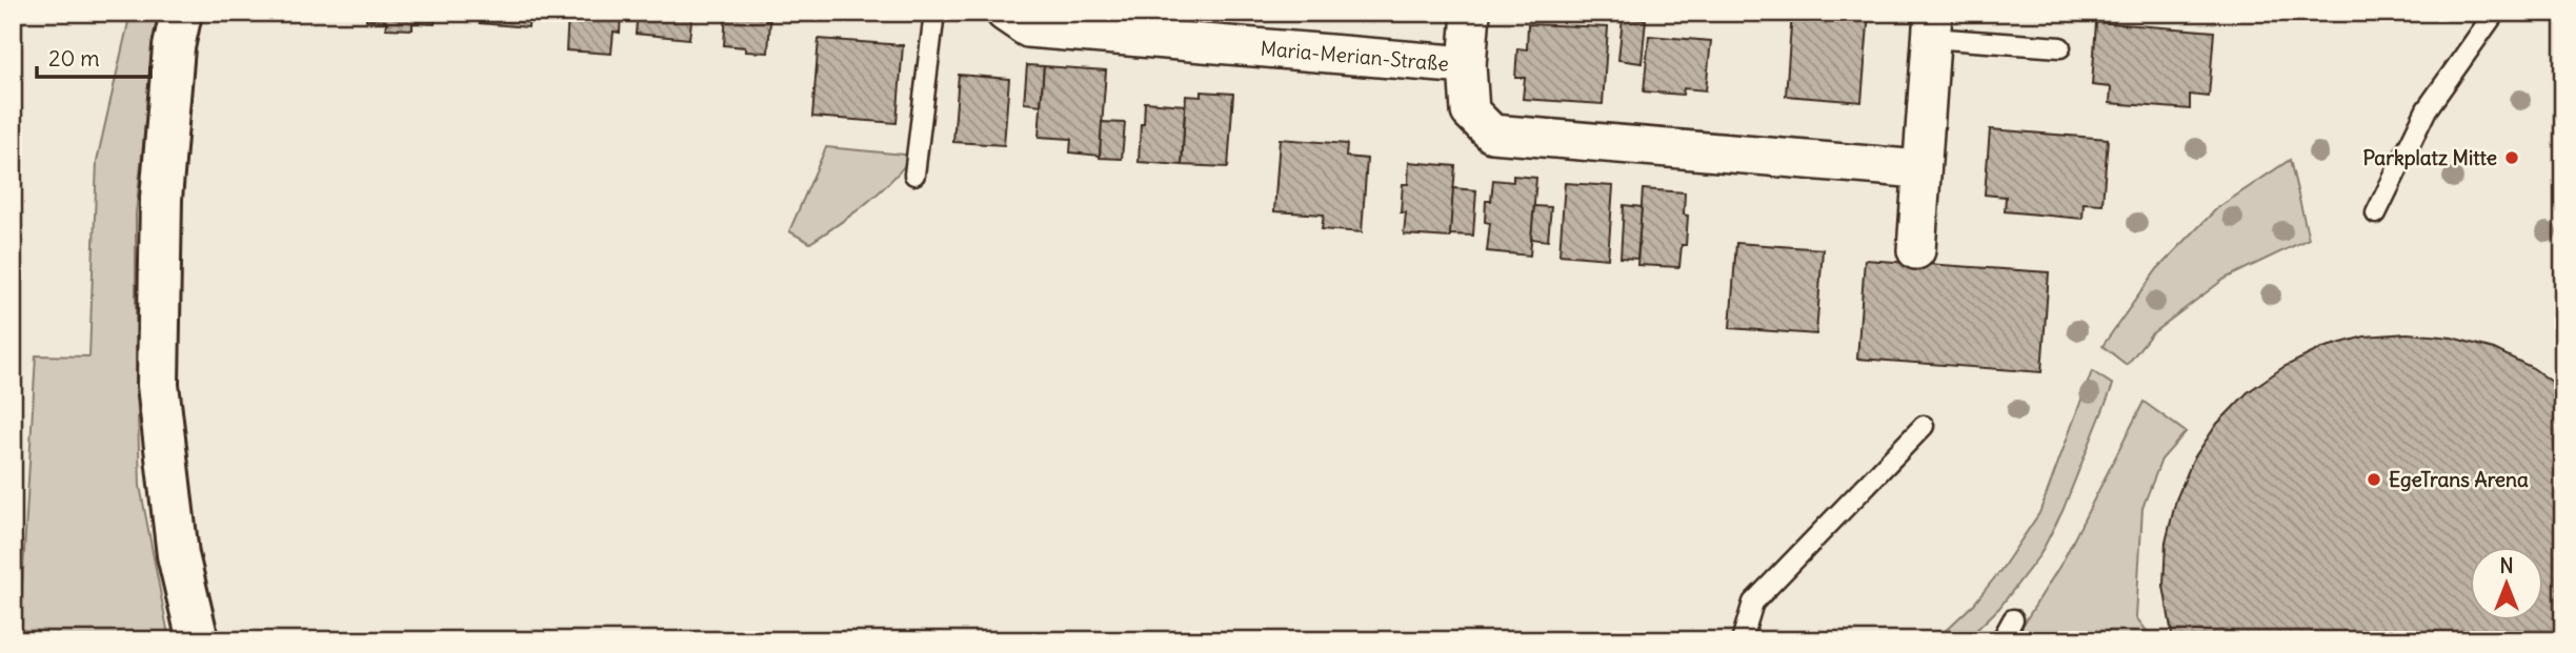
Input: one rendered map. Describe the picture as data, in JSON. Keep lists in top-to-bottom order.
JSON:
{
  "streets": {
    "street": ["Maria-Merian-Straße"]
  },
  "places": ["Parkplatz Mitte", "EgeTrans Arena"],
  "scale_bar": "20 m",
  "north": "top"
}
